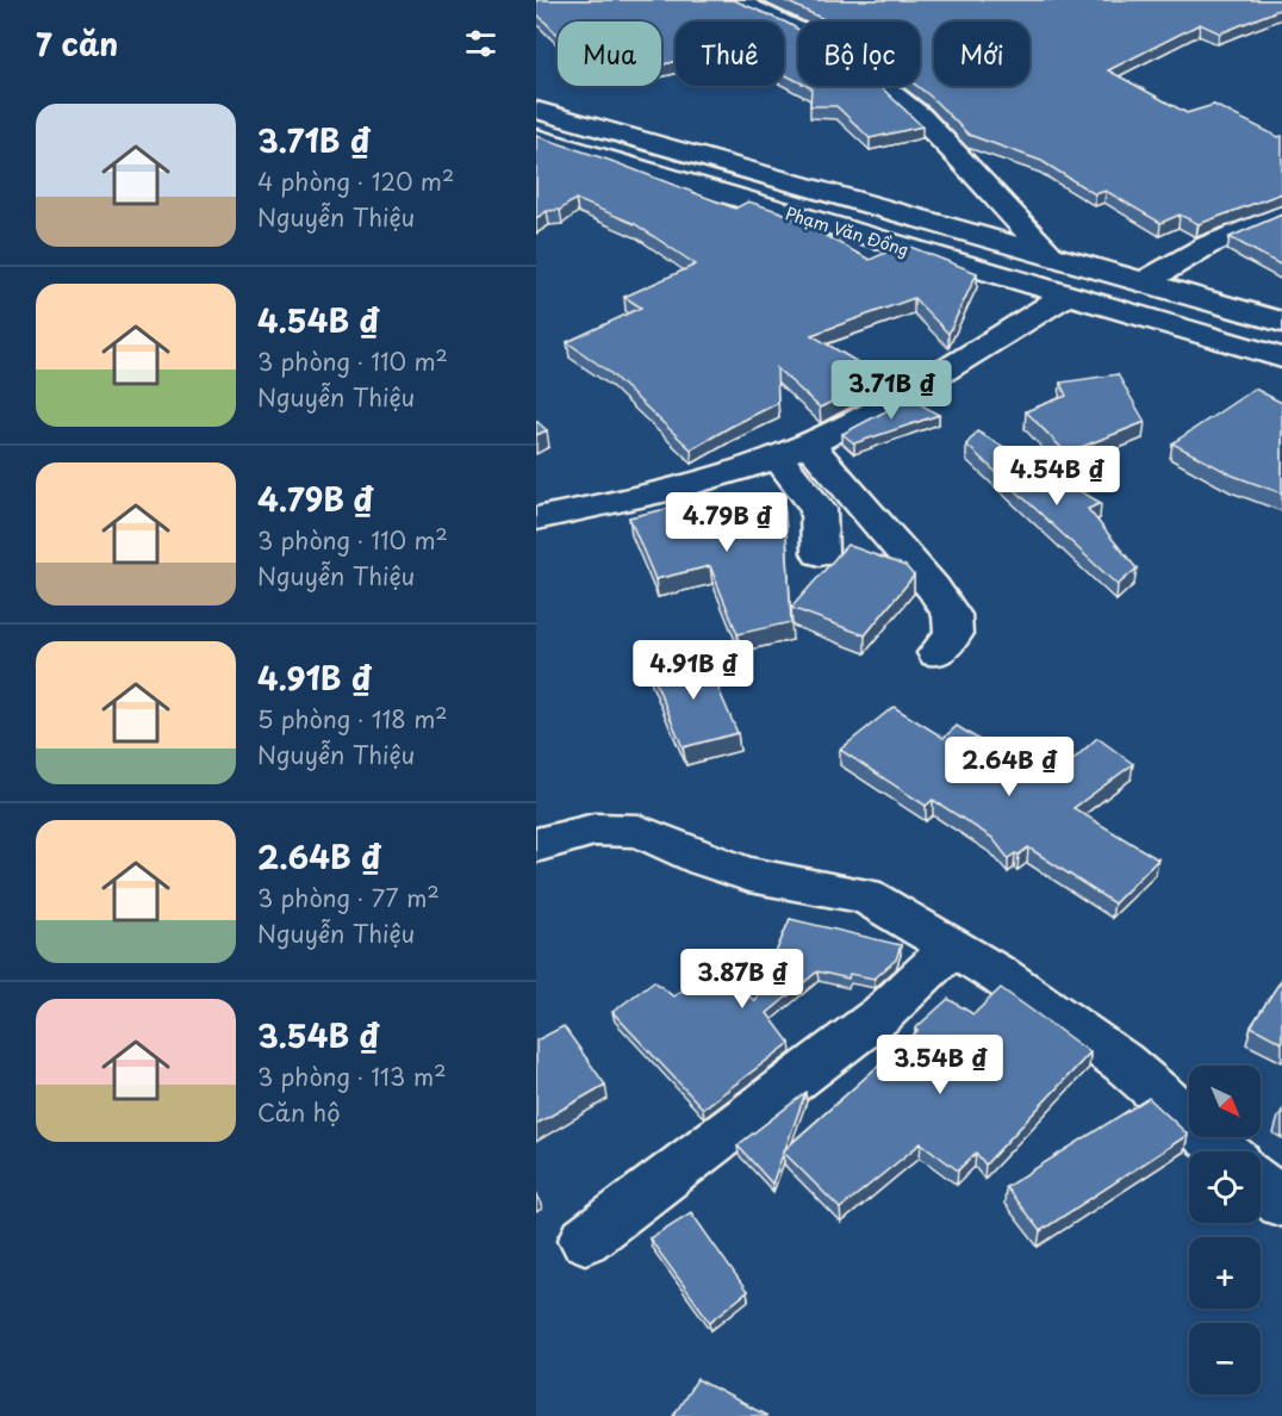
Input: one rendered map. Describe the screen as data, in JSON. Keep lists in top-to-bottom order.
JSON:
{
  "streets": {
    "street": ["Phạm Văn Đồng"]
  },
  "north": "bottom right",
  "page": {
    "heading": "7 căn",
    "chip": [
      "Mua",
      "Thuê",
      "Bộ lọc",
      "Mới"
    ],
    "list": [
      {
        "name": "3.71B ₫",
        "note": "4 phòng · 120 m² · Nguyễn Thiệu"
      },
      {
        "name": "4.54B ₫",
        "note": "3 phòng · 110 m² · Nguyễn Thiệu"
      },
      {
        "name": "4.79B ₫",
        "note": "3 phòng · 110 m² · Nguyễn Thiệu"
      },
      {
        "name": "4.91B ₫",
        "note": "5 phòng · 118 m² · Nguyễn Thiệu"
      },
      {
        "name": "2.64B ₫",
        "note": "3 phòng · 77 m² · Nguyễn Thiệu"
      },
      {
        "name": "3.54B ₫",
        "note": "3 phòng · 113 m² · Căn hộ"
      }
    ],
    "price": [
      "3.71B ₫",
      "4.54B ₫",
      "4.79B ₫",
      "4.91B ₫",
      "2.64B ₫",
      "3.87B ₫",
      "3.54B ₫"
    ],
    "map_buttons": ["+", "−"]
  }
}
